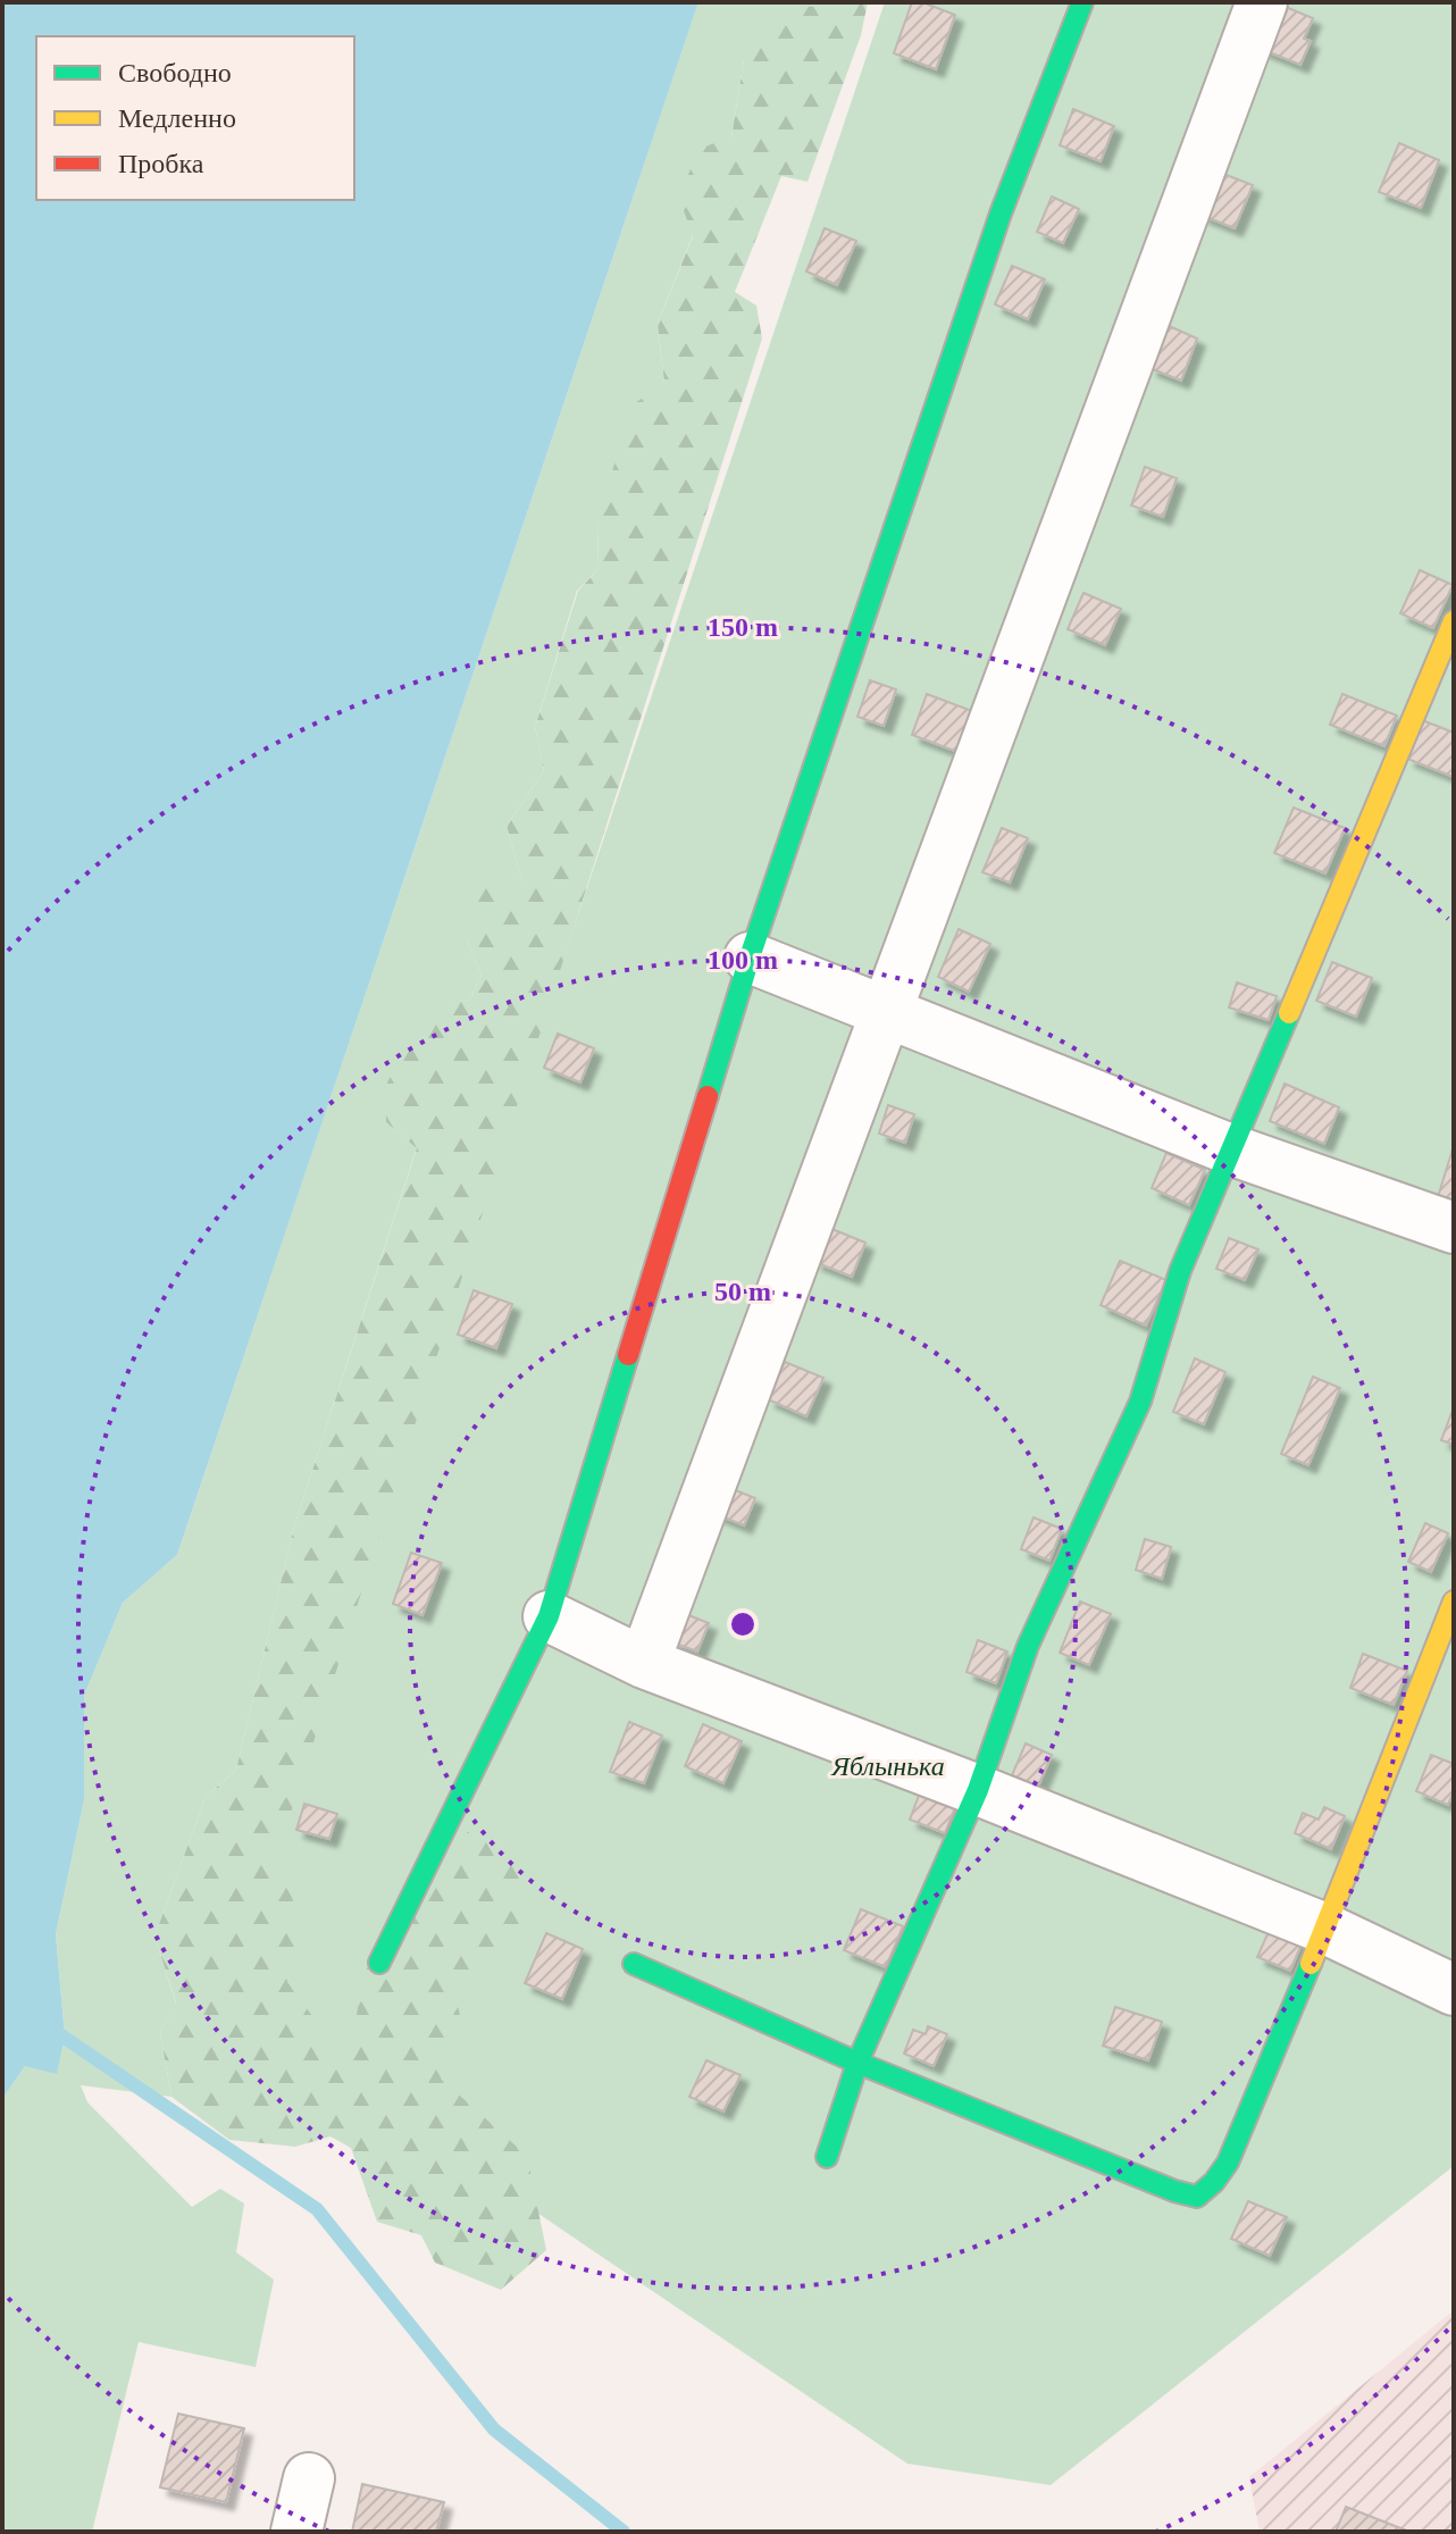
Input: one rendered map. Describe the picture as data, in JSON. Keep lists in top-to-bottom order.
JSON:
{
  "parks": ["Яблынька"],
  "legend": ["Свободно", "Медленно", "Пробка"],
  "rings": ["150 m", "100 m", "50 m"]
}
